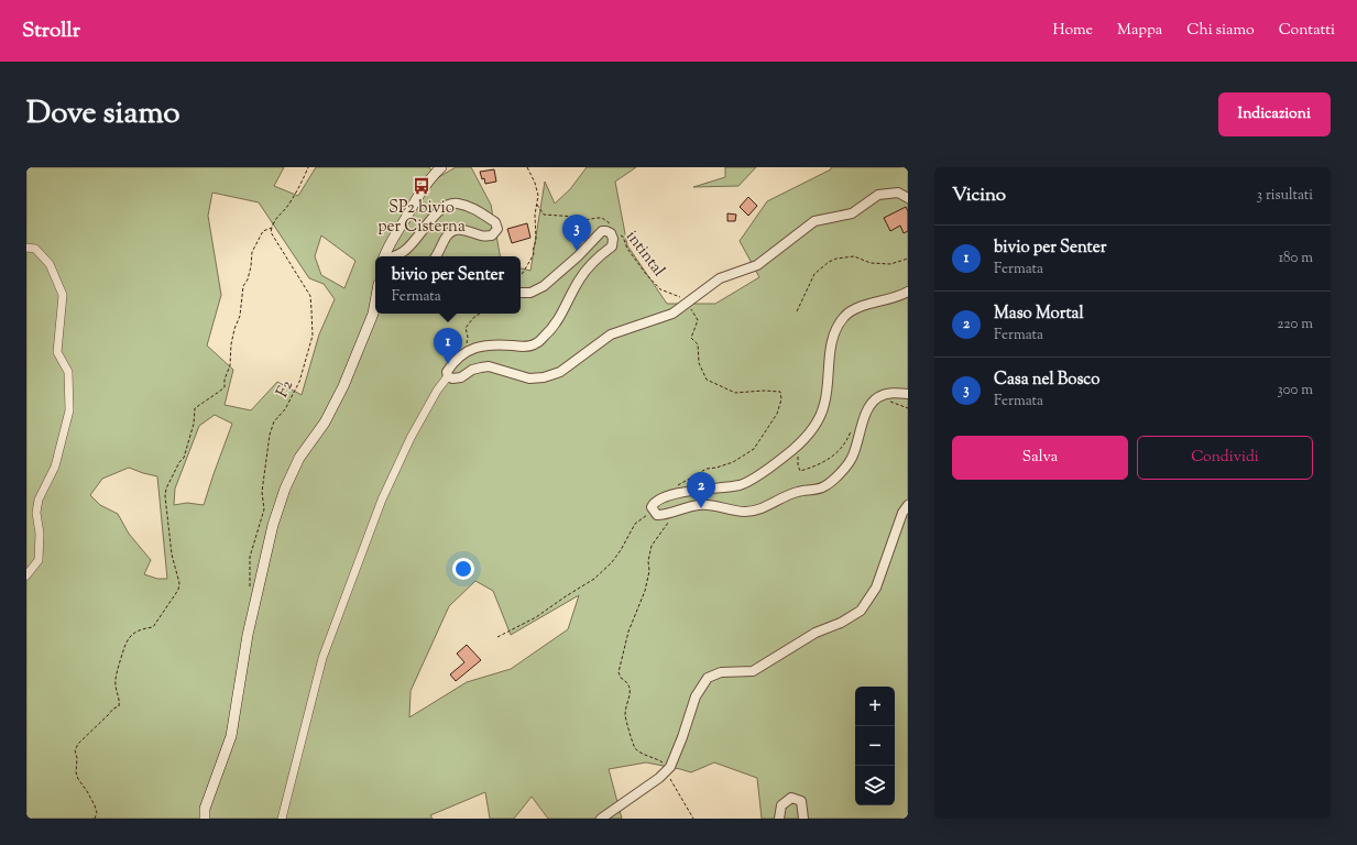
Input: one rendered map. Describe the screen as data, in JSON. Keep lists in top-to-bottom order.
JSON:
{
  "streets": {
    "path": ["intintal", "F2"]
  },
  "places": {
    "bus stop": ["SP2 bivio per Cisterna"]
  },
  "page": {
    "header": "Strollr",
    "nav": [
      "Home",
      "Mappa",
      "Chi siamo",
      "Contatti"
    ],
    "title": "Dove siamo",
    "buttons": [
      "Indicazioni",
      ["Salva", "Condividi"]
    ],
    "heading": ["Vicino", "3 risultati"],
    "pins": ["3", "1", "2"],
    "list": [
      {
        "mark": "1",
        "name": "bivio per Senter",
        "note": "Fermata",
        "value": "180 m"
      },
      {
        "mark": "2",
        "name": "Maso Mortal",
        "note": "Fermata",
        "value": "220 m"
      },
      {
        "mark": "3",
        "name": "Casa nel Bosco",
        "note": "Fermata",
        "value": "300 m"
      }
    ],
    "popup": ["bivio per Senter", "Fermata"],
    "map_buttons": ["+", "−"]
  }
}
